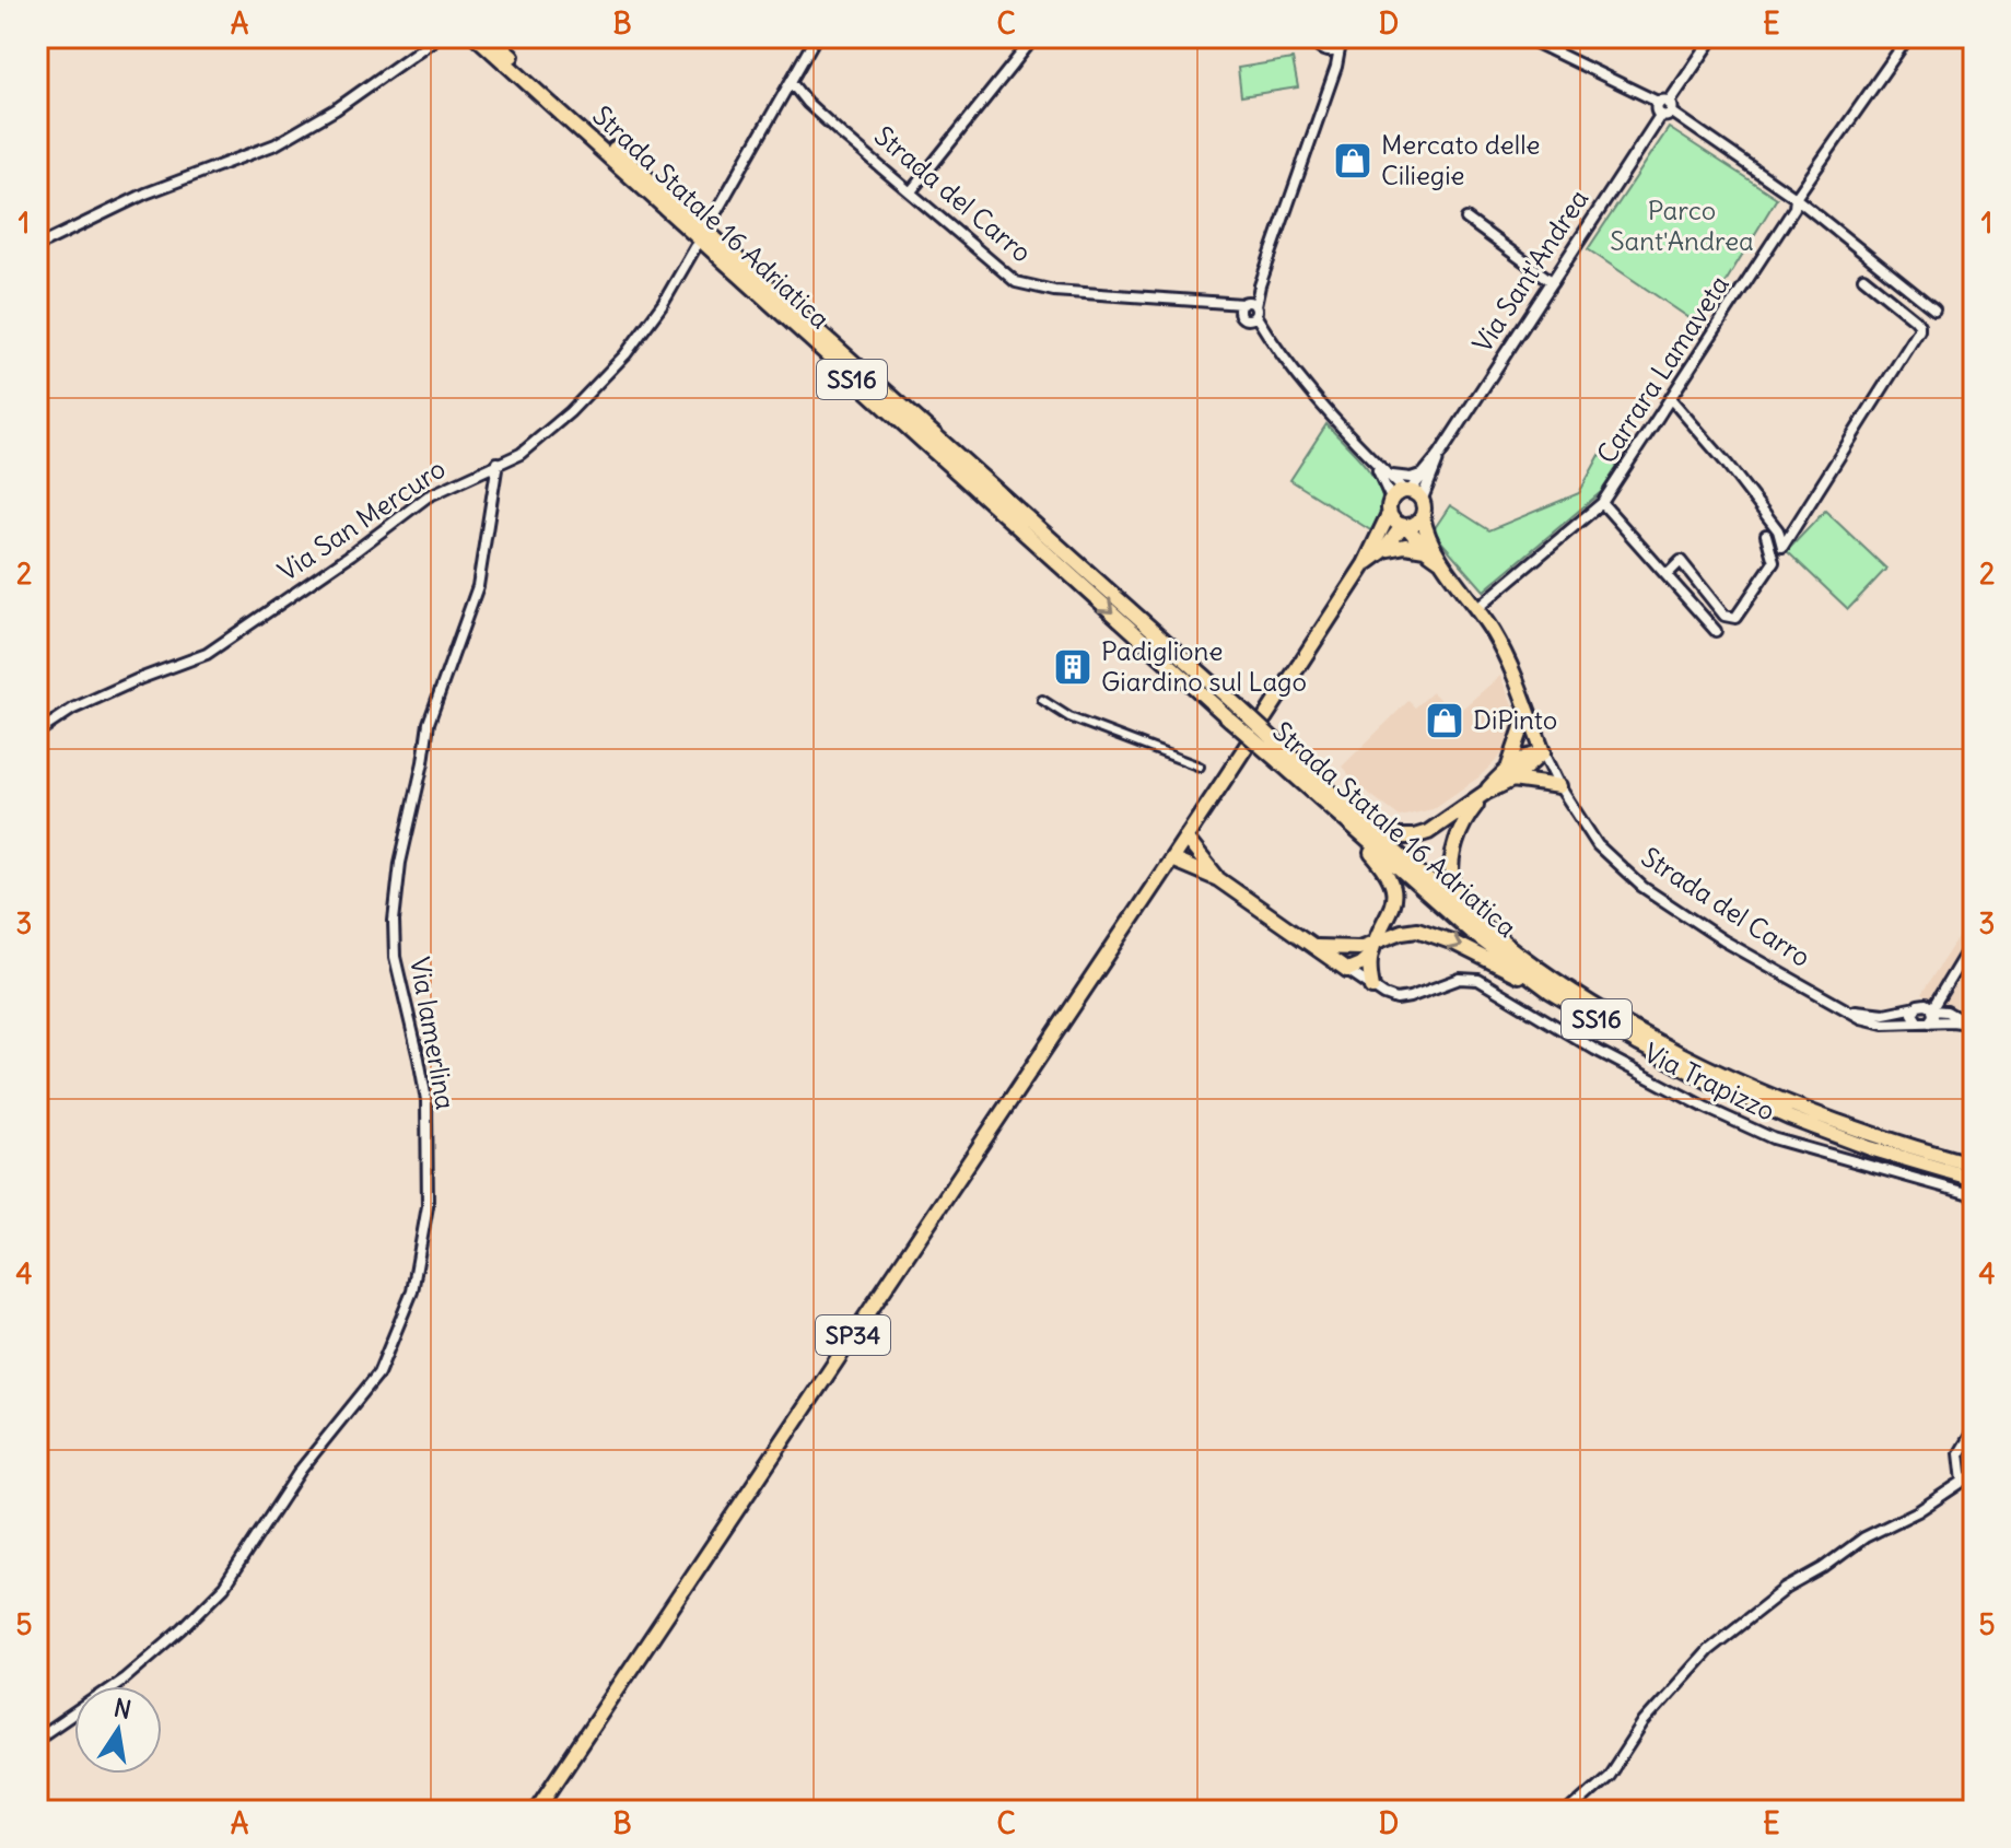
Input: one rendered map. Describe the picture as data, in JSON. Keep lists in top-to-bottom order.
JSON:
{
  "streets": {
    "main road": [
      "Strada del Carro",
      "Strada Statale 16 Adriatica",
      "Via Sant'Andrea",
      "SS16",
      "SP34"
    ],
    "street": [
      "Carrara Lamaveta",
      "Via San Mercuro",
      "Via lamerlina",
      "Via Trapizzo"
    ]
  },
  "crossings": [
    ["Strada del Carro", "Via Sant'Andrea"],
    ["Strada del Carro", "Carrara Lamaveta"],
    ["Via San Mercuro", "Via lamerlina"]
  ],
  "parks": ["Parco Sant'Andrea"],
  "places": {
    "shop": ["Mercato delle Ciliegie", "DiPinto"],
    "building": ["Padiglione Giardino sul Lago"]
  },
  "north": "top",
  "grid": {
    "columns": [
      "A",
      "B",
      "C",
      "D",
      "E"
    ],
    "rows": [
      "1",
      "2",
      "3",
      "4",
      "5"
    ]
  }
}
